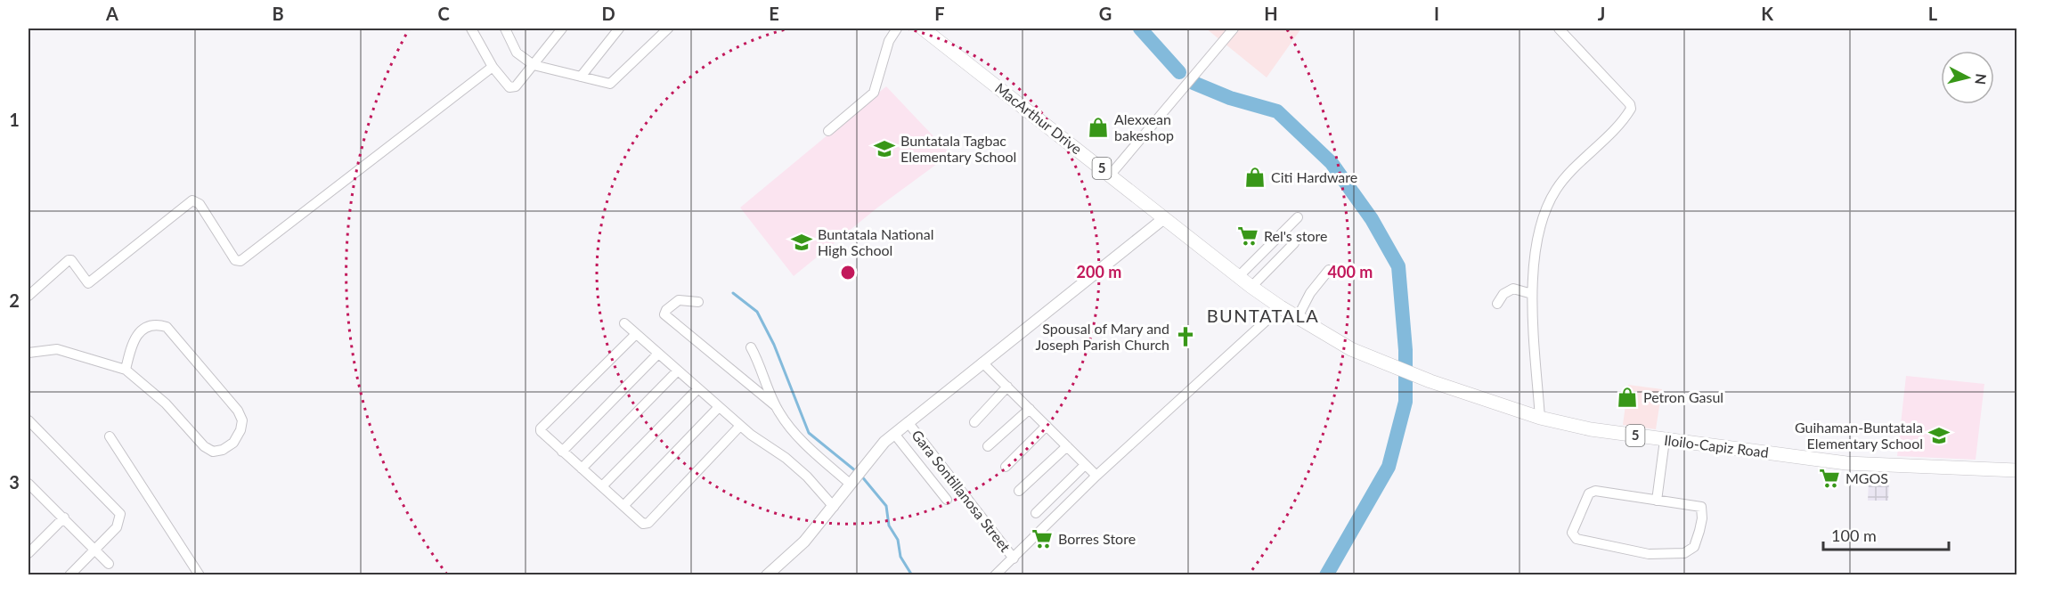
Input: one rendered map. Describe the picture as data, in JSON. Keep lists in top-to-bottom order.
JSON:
{
  "streets": {
    "main road": ["MacArthur Drive", "5", "Iloilo-Capiz Road"],
    "street": ["Gara Sontillanosa Street"]
  },
  "crossings": [
    ["MacArthur Drive", "Iloilo-Capiz Road"]
  ],
  "districts": ["BUNTATALA"],
  "places": {
    "shop": ["Alexxean bakeshop", "Citi Hardware", "Petron Gasul"],
    "school or university": ["Buntatala Tagbac Elementary School", "Buntatala National High School", "Guihaman-Buntatala Elementary School"],
    "supermarket": ["Rel's store", "MGOS", "Borres Store"],
    "church": ["Spousal of Mary and Joseph Parish Church"]
  },
  "scale_bar": "100 m",
  "north": "right",
  "grid": {
    "columns": [
      "A",
      "B",
      "C",
      "D",
      "E",
      "F",
      "G",
      "H",
      "I",
      "J",
      "K",
      "L"
    ],
    "rows": ["1", "2", "3"]
  },
  "rings": ["200 m", "400 m"]
}
